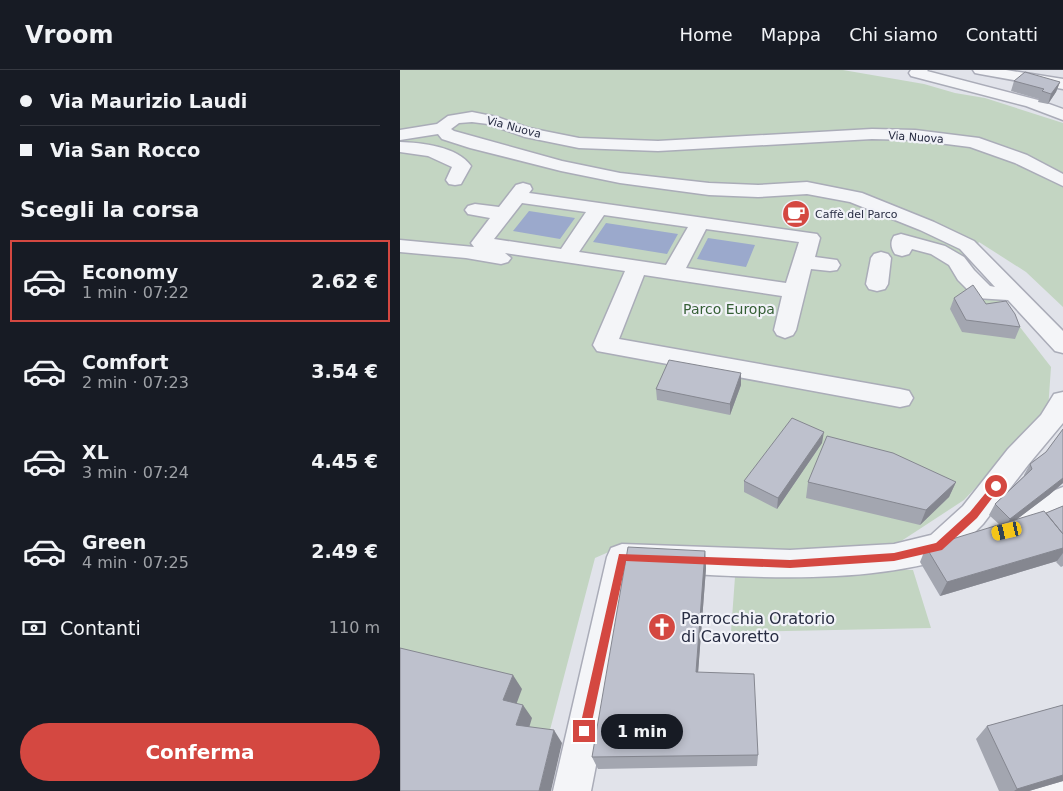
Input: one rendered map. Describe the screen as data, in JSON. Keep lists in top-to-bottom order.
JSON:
{
  "streets": {
    "street": ["Via Nuova"]
  },
  "parks": ["Parco Europa"],
  "places": {
    "cafe": ["Caffè del Parco"],
    "church": ["Parrocchia Oratorio di Cavoretto"]
  },
  "page": {
    "header": "Vroom",
    "nav": [
      "Home",
      "Mappa",
      "Chi siamo",
      "Contatti"
    ],
    "banner": ["Via Maurizio Laudi", "Via San Rocco"],
    "heading": "Scegli la corsa",
    "list": [
      {
        "name": "Economy",
        "note": "1 min · 07:22",
        "value": "2.62 €"
      },
      {
        "name": "Comfort",
        "note": "2 min · 07:23",
        "value": "3.54 €"
      },
      {
        "name": "XL",
        "note": "3 min · 07:24",
        "value": "4.45 €"
      },
      {
        "name": "Green",
        "note": "4 min · 07:25",
        "value": "2.49 €"
      }
    ],
    "pay": ["Contanti", "110 m"],
    "buttons": "Conferma",
    "bubble": "1 min"
  }
}
